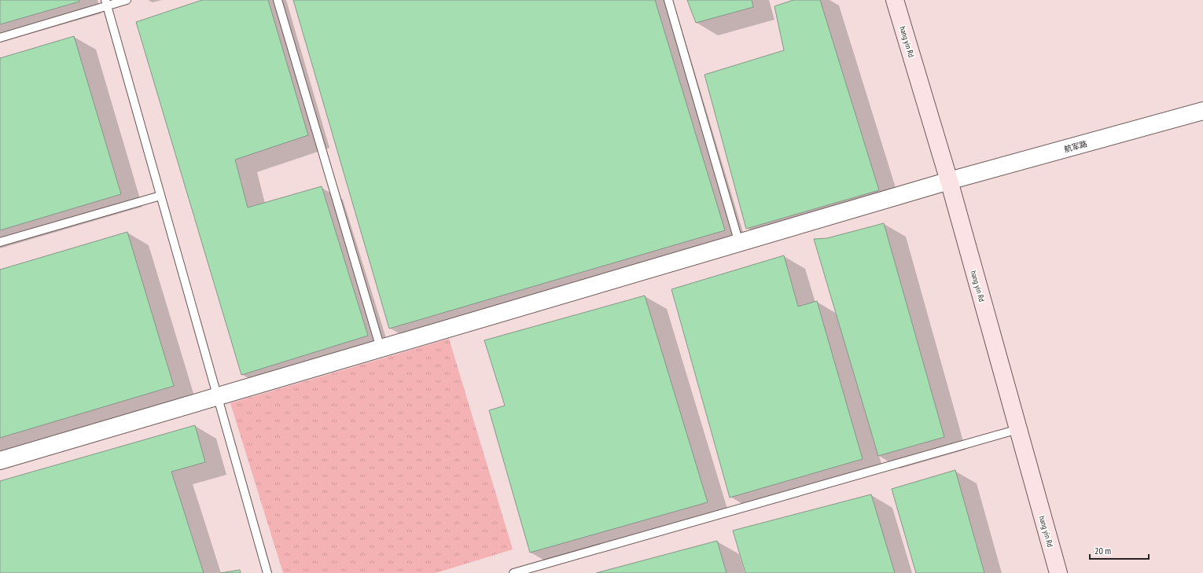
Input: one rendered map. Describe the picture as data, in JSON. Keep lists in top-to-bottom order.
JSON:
{
  "streets": {
    "main road": ["hang yin Rd"],
    "street": ["航军路"]
  },
  "crossings": [
    ["hang yin Rd", "航军路"]
  ],
  "scale_bar": "20 m"
}
